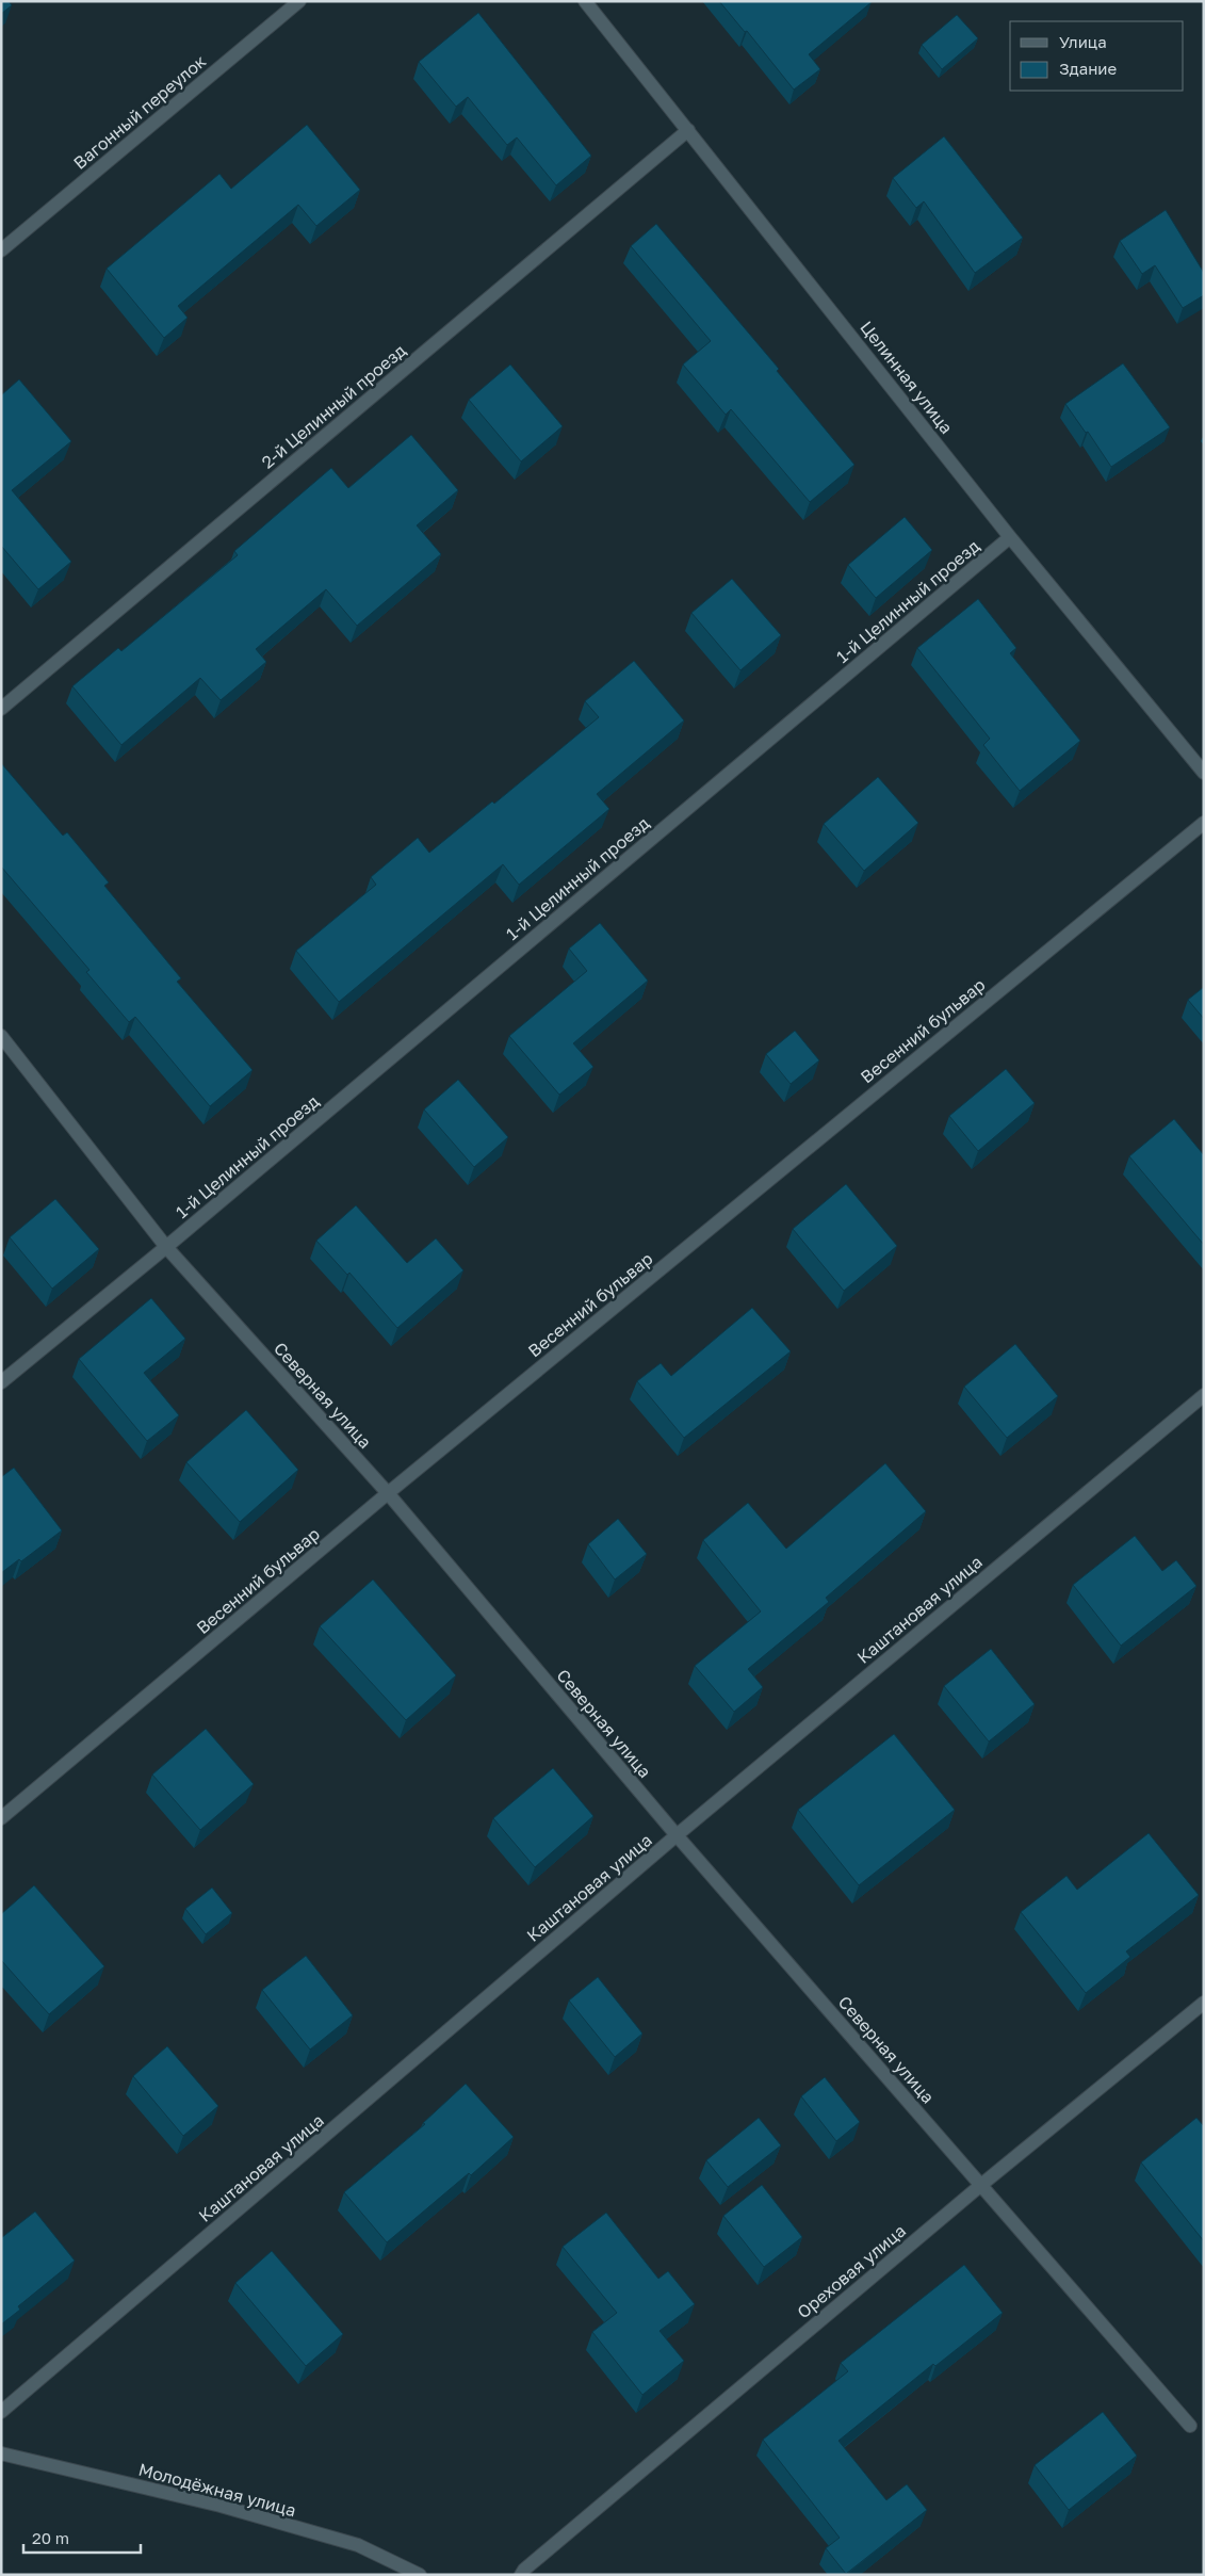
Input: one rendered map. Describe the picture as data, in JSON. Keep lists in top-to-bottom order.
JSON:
{
  "streets": {
    "street": [
      "Вагонный переулок",
      "Целинная улица",
      "2-й Целинный проезд",
      "1-й Целинный проезд",
      "Весенний бульвар",
      "Северная улица",
      "Каштановая улица",
      "Ореховая улица",
      "Молодёжная улица"
    ]
  },
  "crossings": [
    ["Целинная улица", "2-й Целинный проезд"],
    ["Целинная улица", "1-й Целинный проезд"],
    ["1-й Целинный проезд", "Северная улица"],
    ["Весенний бульвар", "Северная улица"],
    ["Северная улица", "Каштановая улица"],
    ["Северная улица", "Ореховая улица"]
  ],
  "legend": ["Улица", "Здание"],
  "scale_bar": "20 m"
}
